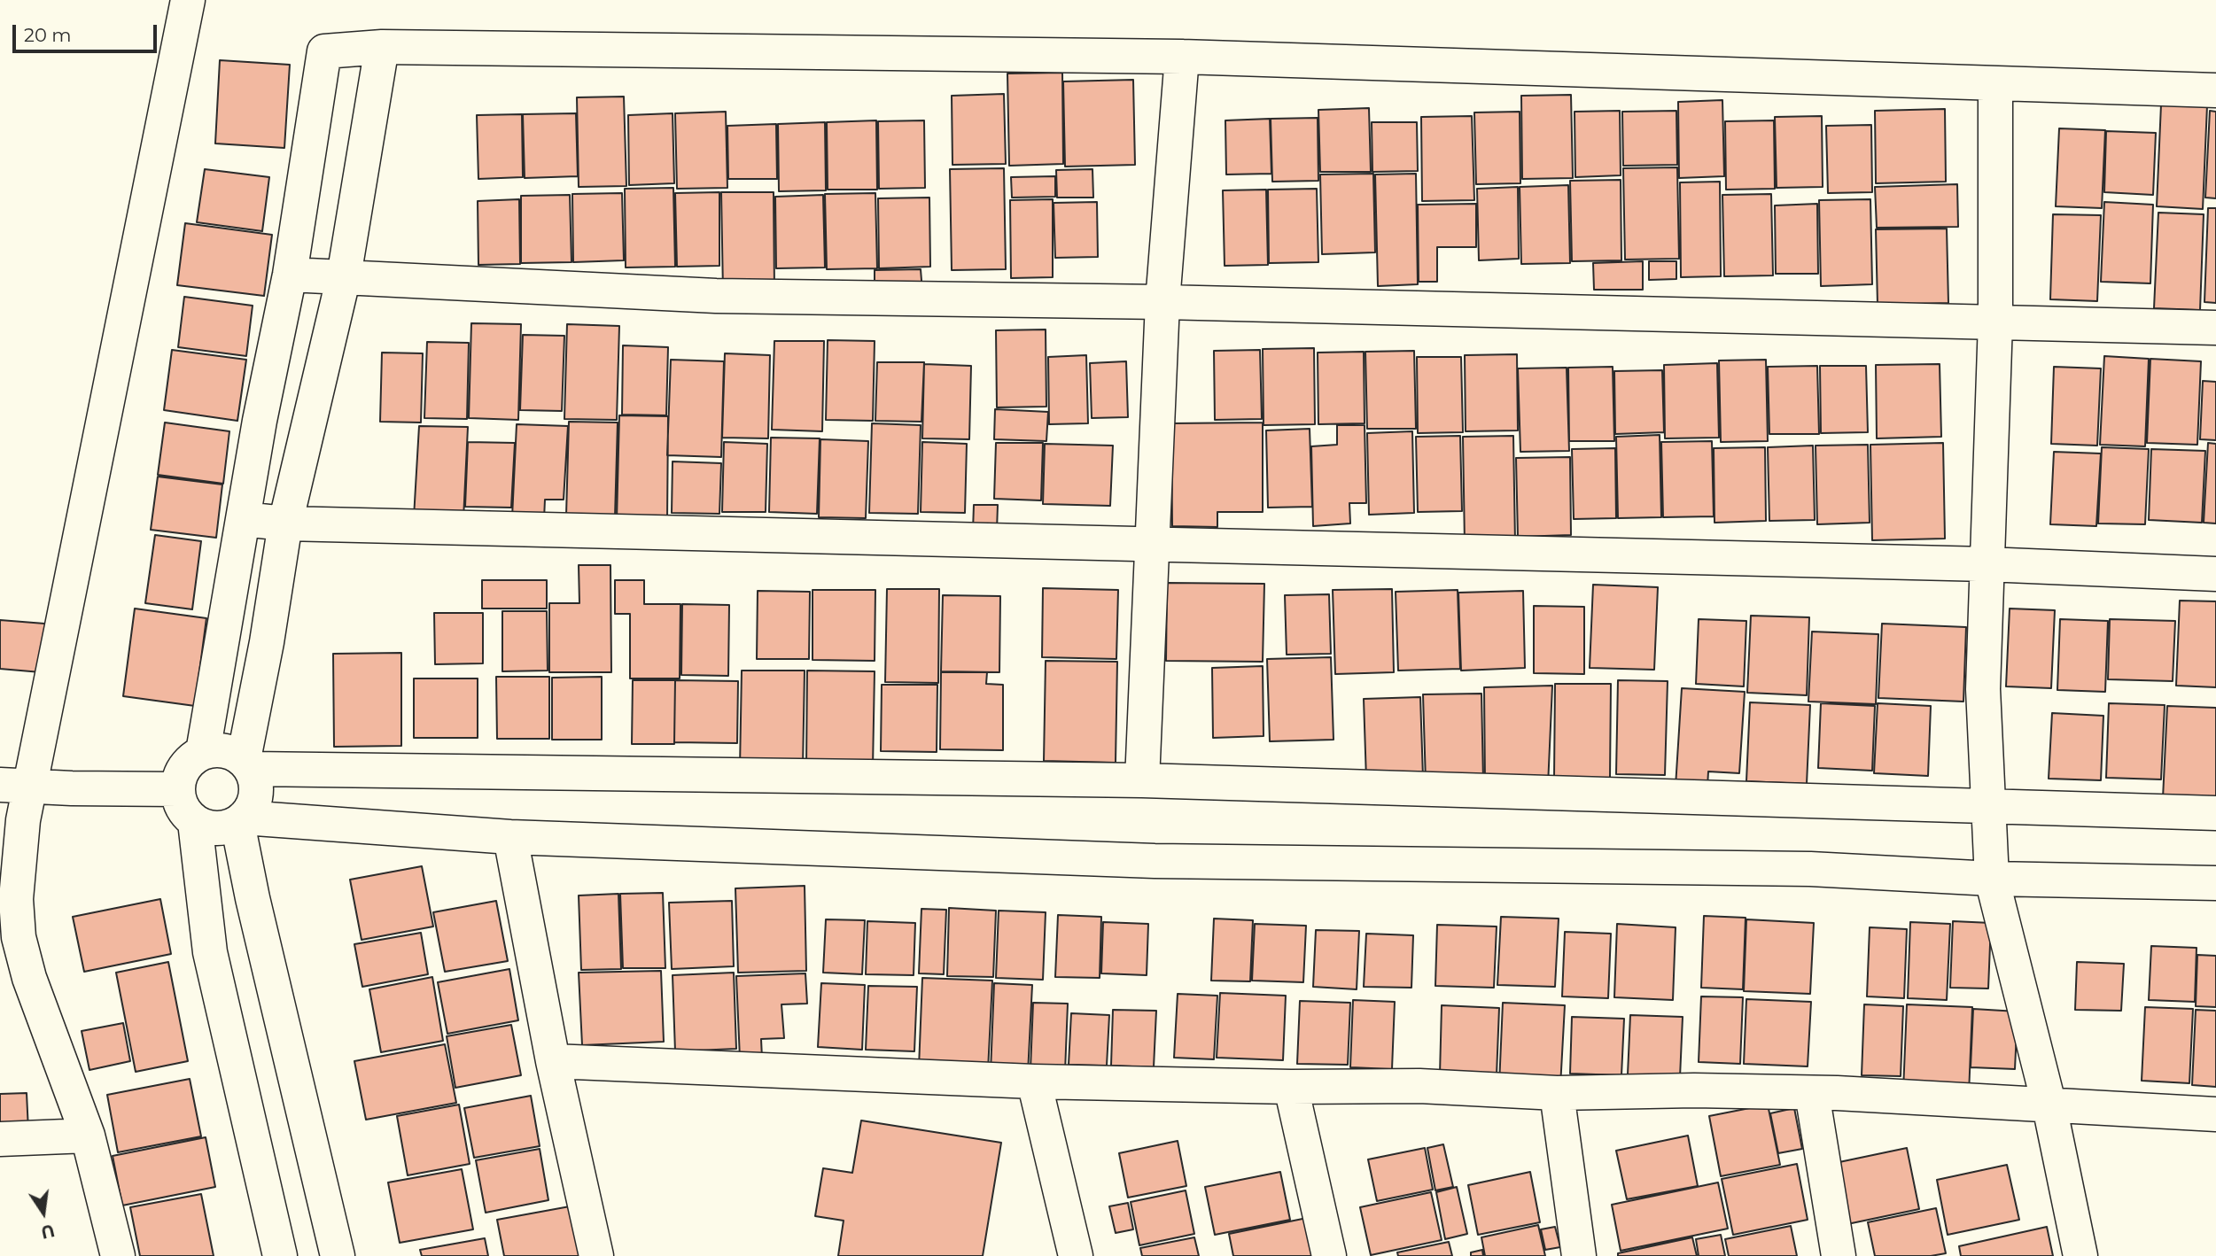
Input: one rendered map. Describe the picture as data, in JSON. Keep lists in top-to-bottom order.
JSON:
{
  "scale_bar": "20 m",
  "north": "bottom"
}
